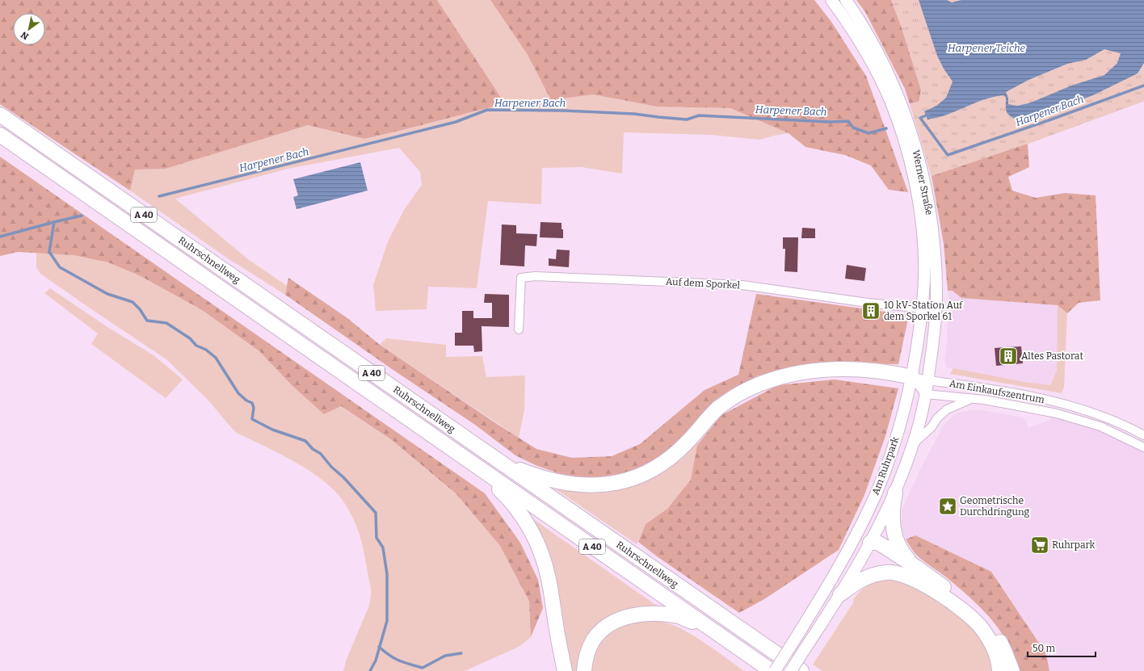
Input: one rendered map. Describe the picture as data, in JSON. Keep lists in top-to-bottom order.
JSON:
{
  "streets": {
    "highway": ["A 40", "Ruhrschnellweg"],
    "main road": ["Werner Straße", "Am Ruhrpark"],
    "street": ["Auf dem Sporkel", "Am Einkaufszentrum"]
  },
  "crossings": [
    ["Werner Straße", "Auf dem Sporkel"],
    ["Werner Straße", "Am Einkaufszentrum"],
    ["Werner Straße", "Am Ruhrpark"],
    ["Am Einkaufszentrum", "Am Ruhrpark"]
  ],
  "water": ["Harpener Teiche", "Harpener Bach"],
  "places": {
    "building": ["10 kV-Station Auf dem Sporkel 61", "Altes Pastorat"],
    "place": ["Geometrische Durchdringung"],
    "supermarket": ["Ruhrpark"]
  },
  "scale_bar": "50 m",
  "north": "bottom left"
}
